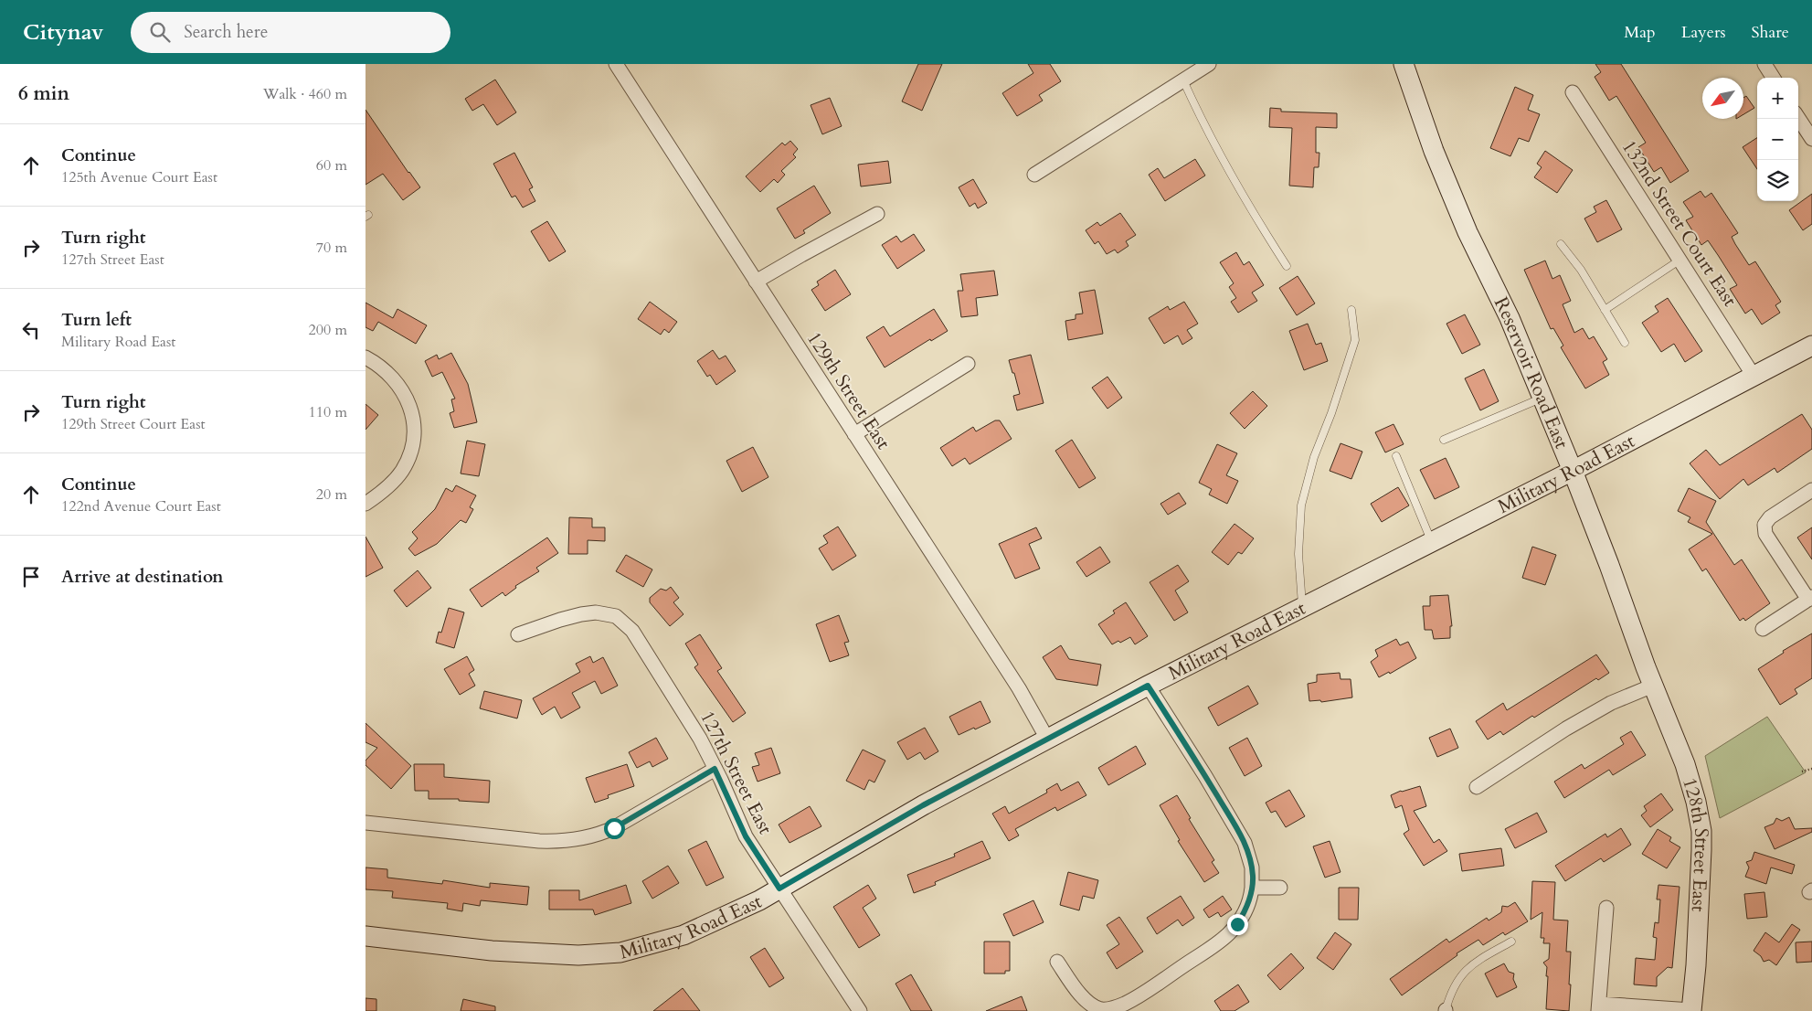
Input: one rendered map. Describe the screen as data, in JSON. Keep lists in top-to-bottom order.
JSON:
{
  "streets": {
    "main road": ["Reservoir Road East", "Military Road East", "128th Street East"],
    "street": ["132nd Street Court East", "129th Street East", "127th Street East"]
  },
  "crossings": [
    ["132nd Street Court East", "Military Road East"],
    ["Reservoir Road East", "Military Road East"],
    ["Reservoir Road East", "128th Street East"],
    ["129th Street East", "Military Road East"],
    ["Military Road East", "127th Street East"]
  ],
  "north": "bottom left",
  "page": {
    "header": "Citynav",
    "search": "Search here",
    "nav": ["Map", "Layers", "Share"],
    "heading": ["6 min", "Walk · 460 m"],
    "map_buttons": ["+", "−"],
    "list": [
      ["Continue", "125th Avenue Court East", "60 m"],
      ["Turn right", "127th Street East", "70 m"],
      ["Turn left", "Military Road East", "200 m"],
      ["Turn right", "129th Street Court East", "110 m"],
      ["Continue", "122nd Avenue Court East", "20 m"],
      "Arrive at destination"
    ]
  }
}
